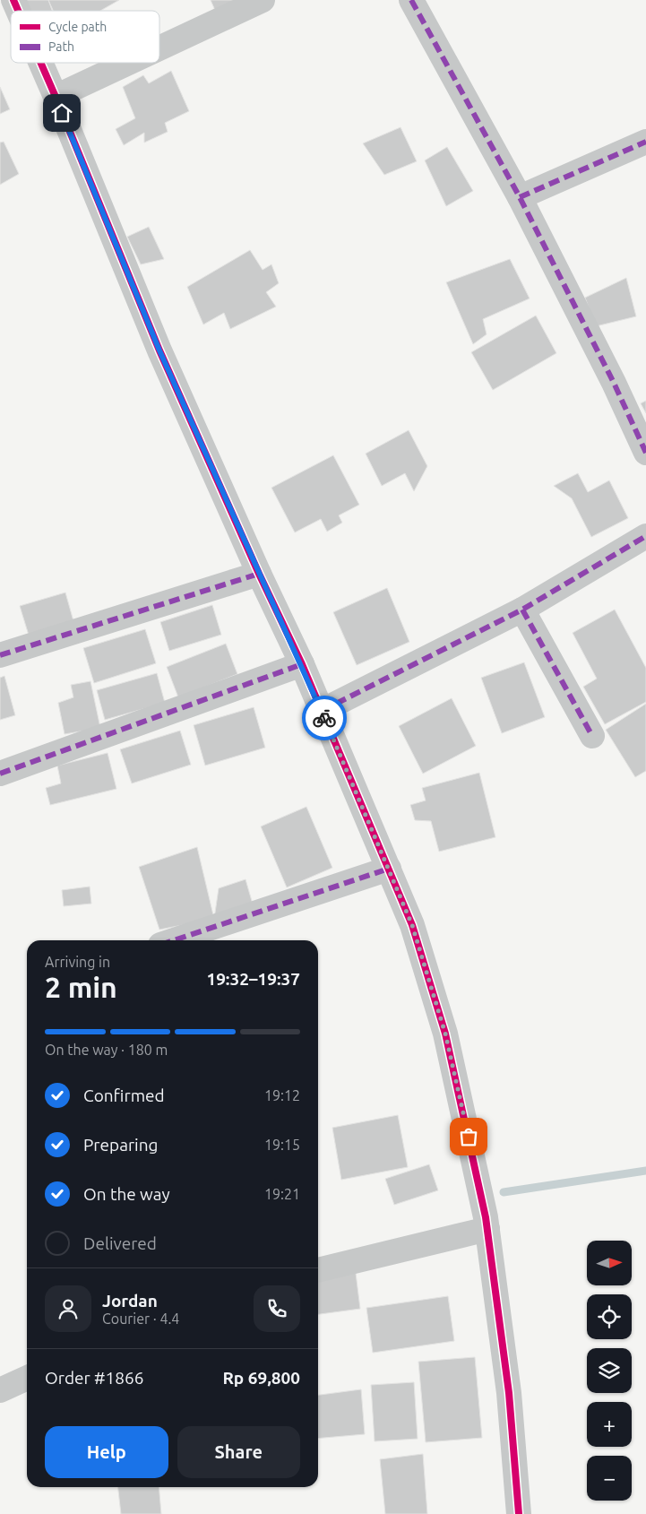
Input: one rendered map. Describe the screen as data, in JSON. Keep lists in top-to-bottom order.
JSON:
{
  "legend": ["Cycle path", "Path"],
  "north": "right",
  "page": {
    "heading": ["2 min", "Arriving in", "19:32–19:37"],
    "panel": [
      "Jordan",
      "Courier · 4.4",
      "Order #1866",
      "Rp 69,800"
    ],
    "bar": "On the way · 180 m",
    "list": [
      ["Confirmed", "19:12"],
      ["Preparing", "19:15"],
      ["On the way", "19:21"],
      "Delivered"
    ],
    "map_buttons": ["+", "−"],
    "buttons": ["Help", "Share"]
  }
}
